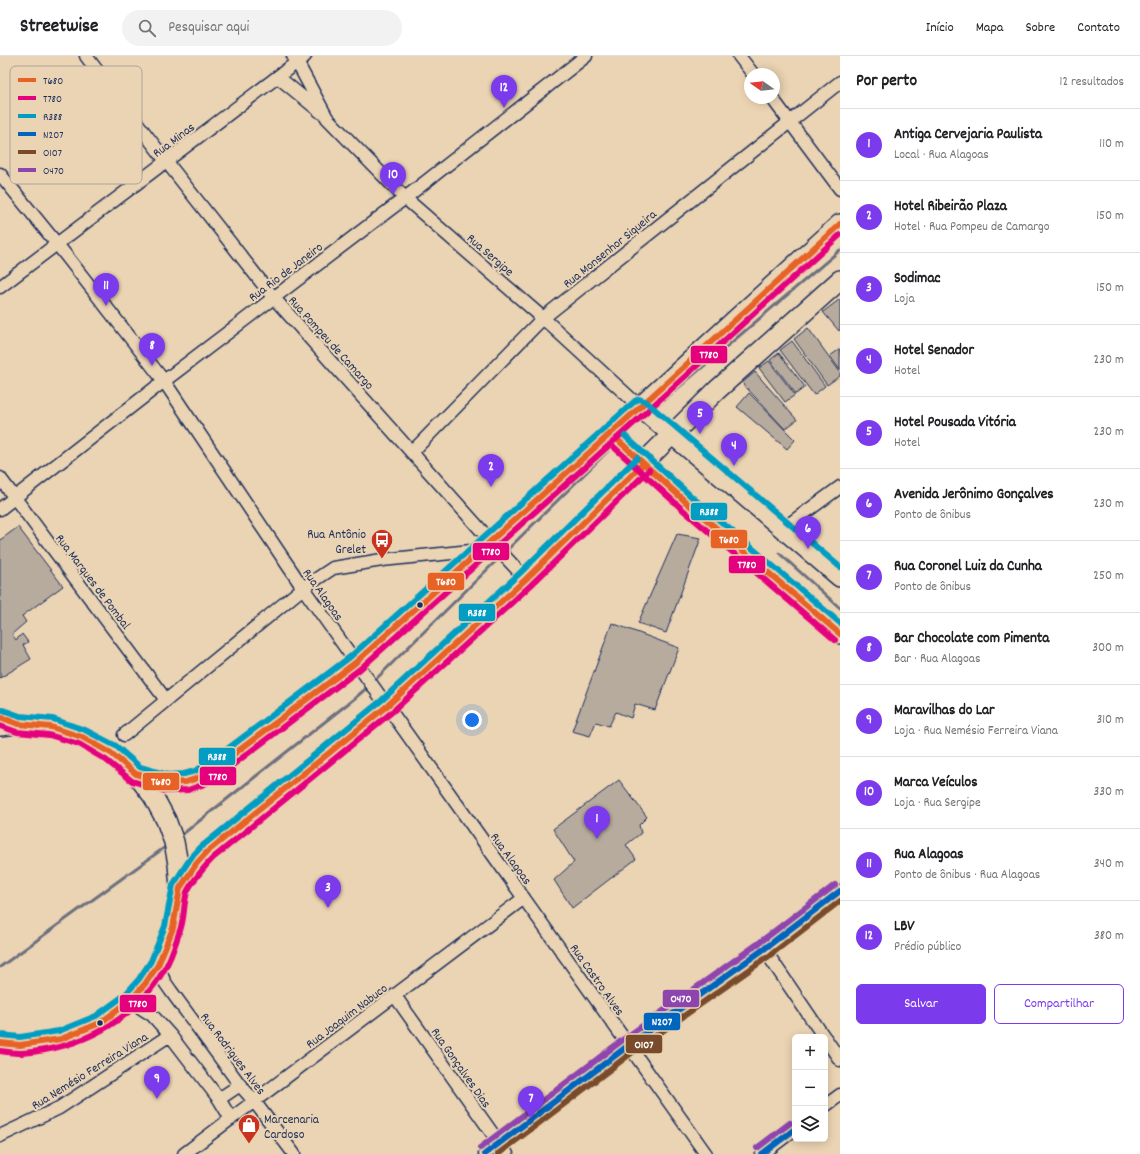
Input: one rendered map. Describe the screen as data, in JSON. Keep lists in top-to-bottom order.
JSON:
{
  "streets": {
    "street": [
      "Rua Minas",
      "Rua Monsenhor Siqueira",
      "Rua Sergipe",
      "Rua Rio de Janeiro",
      "Rua Pompeu de Camargo",
      "Rua Marques de Pombal",
      "Rua Alagoas",
      "Rua Castro Alves",
      "Rua Joaquim Nabuco",
      "Rua Rodrigues Alves",
      "Rua Gonçalves Dias",
      "Rua Nemésio Ferreira Viana"
    ]
  },
  "crossings": [
    ["Rua Minas", "Rua Sergipe"],
    ["Rua Minas", "Rua Pompeu de Camargo"],
    ["Rua Minas", "Rua Alagoas"],
    ["Rua Monsenhor Siqueira", "Rua Sergipe"],
    ["Rua Monsenhor Siqueira", "Rua Pompeu de Camargo"],
    ["Rua Sergipe", "Rua Rio de Janeiro"],
    ["Rua Rio de Janeiro", "Rua Pompeu de Camargo"],
    ["Rua Rio de Janeiro", "Rua Marques de Pombal"],
    ["Rua Rio de Janeiro", "Rua Alagoas"],
    ["Rua Alagoas", "Rua Castro Alves"],
    ["Rua Alagoas", "Rua Joaquim Nabuco"],
    ["Rua Castro Alves", "Rua Joaquim Nabuco"],
    ["Rua Joaquim Nabuco", "Rua Rodrigues Alves"],
    ["Rua Joaquim Nabuco", "Rua Gonçalves Dias"]
  ],
  "places": {
    "bus stop": ["Rua Antônio Grelet"],
    "shop": ["Marcenaria Cardoso"]
  },
  "lines": [
    "transit line T680",
    "transit line T780",
    "transit line R388",
    "transit line O470",
    "transit line N207",
    "transit line O107"
  ],
  "legend": [
    "T680",
    "T780",
    "R388",
    "N207",
    "O107",
    "O470"
  ],
  "north": "left",
  "page": {
    "header": "Streetwise",
    "search": "Pesquisar aqui",
    "nav": [
      "Início",
      "Mapa",
      "Sobre",
      "Contato"
    ],
    "heading": ["Por perto", "12 resultados"],
    "pins": [
      "12",
      "10",
      "11",
      "8",
      "5",
      "4",
      "2",
      "6",
      "1",
      "3",
      "9",
      "7"
    ],
    "list": [
      {
        "mark": "1",
        "name": "Antiga Cervejaria Paulista",
        "note": "Local · Rua Alagoas",
        "value": "110 m"
      },
      {
        "mark": "2",
        "name": "Hotel Ribeirão Plaza",
        "note": "Hotel · Rua Pompeu de Camargo",
        "value": "150 m"
      },
      {
        "mark": "3",
        "name": "Sodimac",
        "note": "Loja",
        "value": "150 m"
      },
      {
        "mark": "4",
        "name": "Hotel Senador",
        "note": "Hotel",
        "value": "230 m"
      },
      {
        "mark": "5",
        "name": "Hotel Pousada Vitória",
        "note": "Hotel",
        "value": "230 m"
      },
      {
        "mark": "6",
        "name": "Avenida Jerônimo Gonçalves",
        "note": "Ponto de ônibus",
        "value": "230 m"
      },
      {
        "mark": "7",
        "name": "Rua Coronel Luiz da Cunha",
        "note": "Ponto de ônibus",
        "value": "250 m"
      },
      {
        "mark": "8",
        "name": "Bar Chocolate com Pimenta",
        "note": "Bar · Rua Alagoas",
        "value": "300 m"
      },
      {
        "mark": "9",
        "name": "Maravilhas do Lar",
        "note": "Loja · Rua Nemésio Ferreira Viana",
        "value": "310 m"
      },
      {
        "mark": "10",
        "name": "Marca Veículos",
        "note": "Loja · Rua Sergipe",
        "value": "330 m"
      },
      {
        "mark": "11",
        "name": "Rua Alagoas",
        "note": "Ponto de ônibus · Rua Alagoas",
        "value": "340 m"
      },
      {
        "mark": "12",
        "name": "LBV",
        "note": "Prédio público",
        "value": "380 m"
      }
    ],
    "buttons": ["Salvar", "Compartilhar"],
    "map_buttons": ["+", "−"]
  }
}
